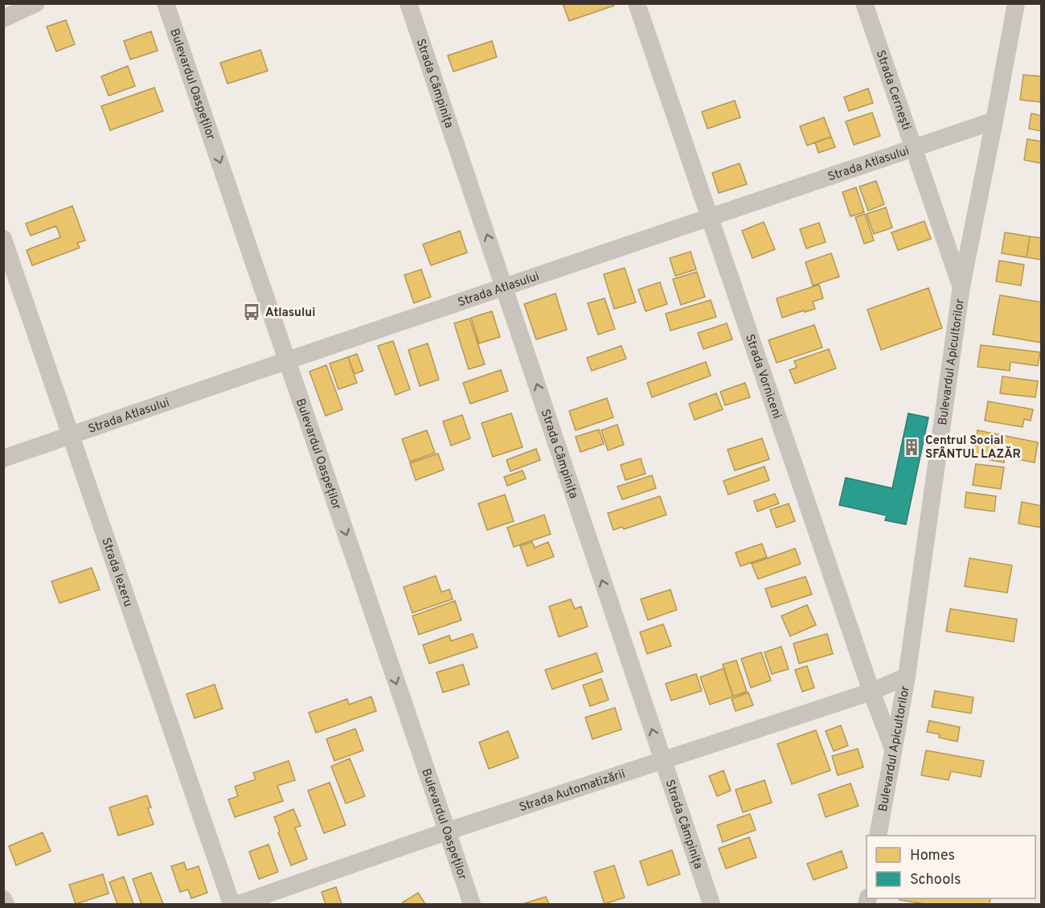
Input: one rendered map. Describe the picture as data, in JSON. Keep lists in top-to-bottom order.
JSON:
{
  "streets": {
    "street": [
      "Bulevardul Oaspeților",
      "Strada Câmpinița",
      "Strada Cernești",
      "Strada Atlasului",
      "Bulevardul Apicultorilor",
      "Strada Vorniceni",
      "Strada Iezeru",
      "Strada Automatizării"
    ]
  },
  "crossings": [
    ["Bulevardul Oaspeților", "Strada Atlasului"],
    ["Bulevardul Oaspeților", "Strada Automatizării"],
    ["Strada Câmpinița", "Strada Atlasului"],
    ["Strada Câmpinița", "Strada Automatizării"],
    ["Strada Cernești", "Strada Atlasului"],
    ["Strada Cernești", "Bulevardul Apicultorilor"],
    ["Strada Atlasului", "Bulevardul Apicultorilor"],
    ["Strada Atlasului", "Strada Vorniceni"],
    ["Strada Atlasului", "Strada Iezeru"],
    ["Bulevardul Apicultorilor", "Strada Vorniceni"],
    ["Bulevardul Apicultorilor", "Strada Automatizării"],
    ["Strada Vorniceni", "Strada Automatizării"]
  ],
  "one_way": ["Bulevardul Oaspeților", "Strada Câmpinița"],
  "places": {
    "bus stop": ["Atlasului"],
    "building": ["Centrul Social SFÂNTUL LAZĂR"]
  },
  "legend": ["Homes", "Schools"]
}
